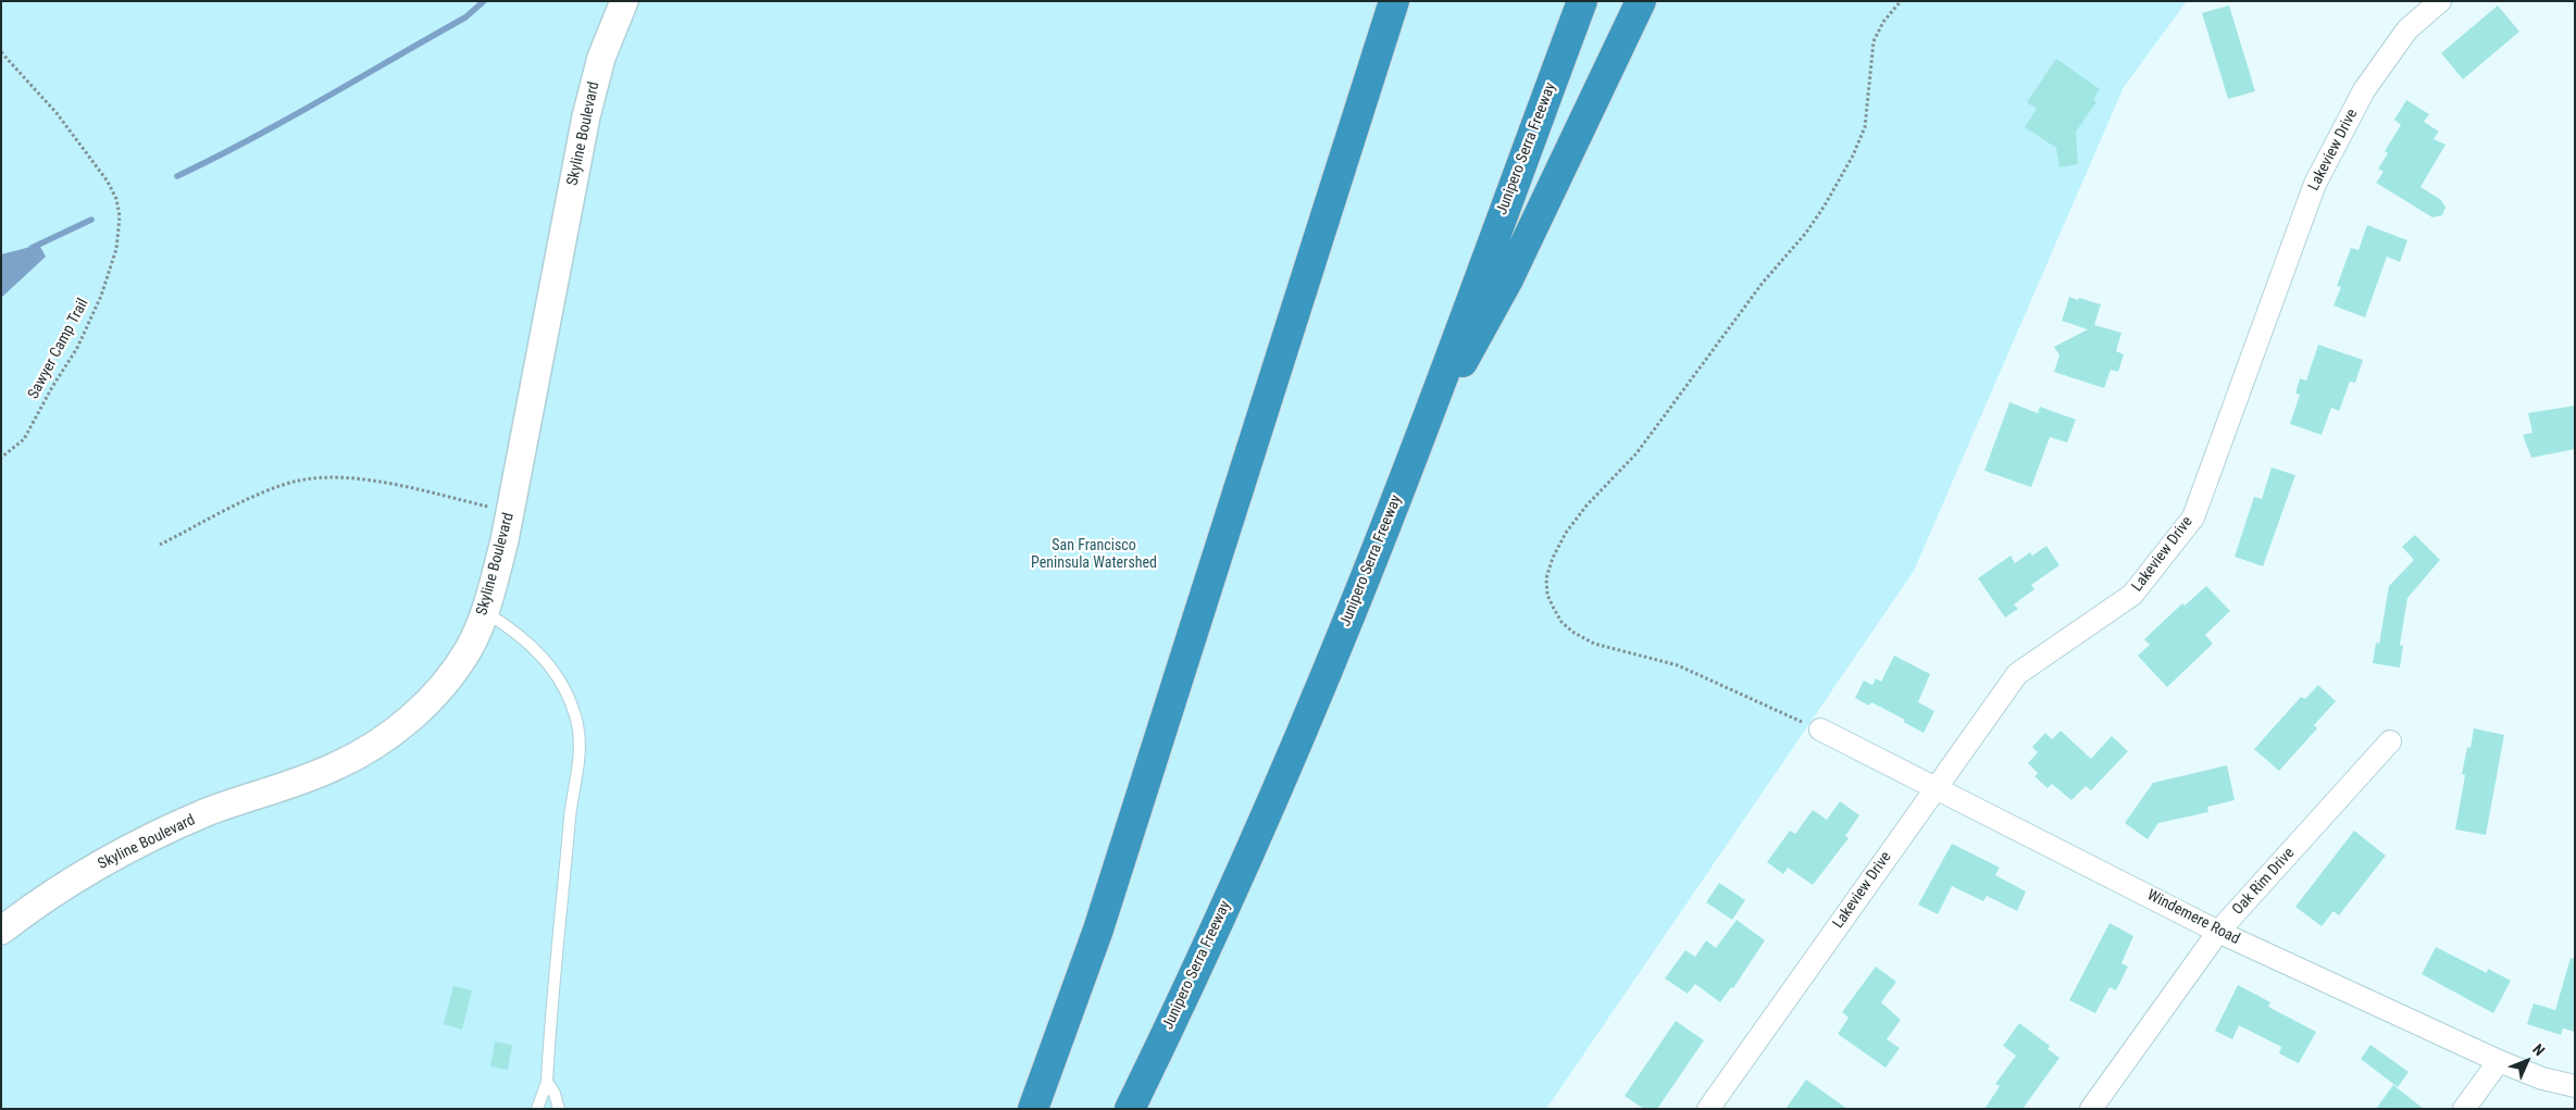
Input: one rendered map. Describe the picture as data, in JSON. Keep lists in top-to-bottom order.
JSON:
{
  "streets": {
    "highway": ["Junipero Serra Freeway"],
    "street": [
      "Skyline Boulevard",
      "Lakeview Drive",
      "Oak Rim Drive",
      "Windemere Road"
    ],
    "path": ["Sawyer Camp Trail"]
  },
  "crossings": [
    ["Lakeview Drive", "Windemere Road"],
    ["Oak Rim Drive", "Windemere Road"]
  ],
  "parks": ["San Francisco Peninsula Watershed"],
  "north": "top right"
}
